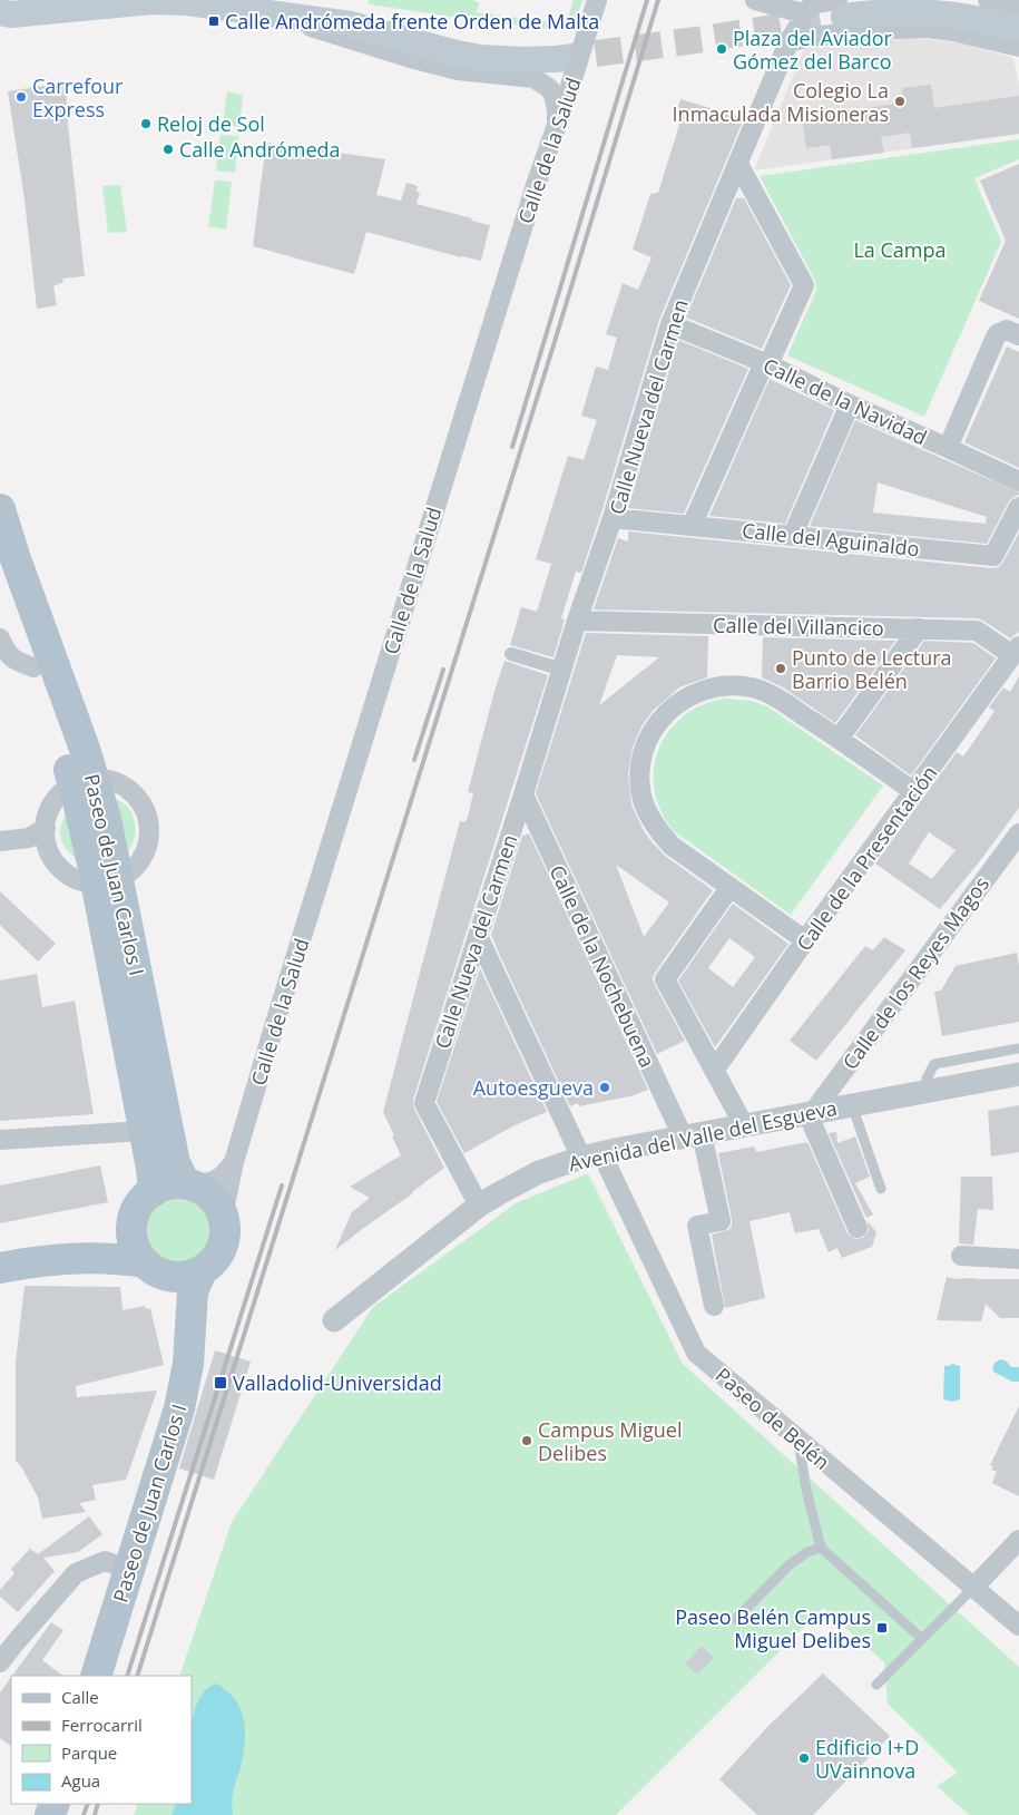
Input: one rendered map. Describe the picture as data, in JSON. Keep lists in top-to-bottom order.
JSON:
{
  "streets": {
    "main road": ["Paseo de Juan Carlos I"],
    "street": [
      "Calle de la Salud",
      "Calle de la Navidad",
      "Calle Nueva del Carmen",
      "Calle del Aguinaldo",
      "Calle del Villancico",
      "Calle de la Presentación",
      "Calle de la Nochebuena",
      "Calle de los Reyes Magos",
      "Avenida del Valle del Esgueva",
      "Paseo de Belén"
    ]
  },
  "crossings": [
    ["Calle de la Salud", "Paseo de Juan Carlos I"],
    ["Calle de la Navidad", "Calle Nueva del Carmen"],
    ["Calle Nueva del Carmen", "Calle del Aguinaldo"],
    ["Calle Nueva del Carmen", "Calle del Villancico"],
    ["Calle Nueva del Carmen", "Calle de la Nochebuena"],
    ["Calle Nueva del Carmen", "Avenida del Valle del Esgueva"],
    ["Calle Nueva del Carmen", "Paseo de Belén"],
    ["Calle del Villancico", "Calle de la Presentación"],
    ["Calle de la Nochebuena", "Avenida del Valle del Esgueva"],
    ["Calle de los Reyes Magos", "Avenida del Valle del Esgueva"],
    ["Avenida del Valle del Esgueva", "Paseo de Belén"]
  ],
  "parks": ["La Campa"],
  "places": {
    "transit": ["Calle Andrómeda frente Orden de Malta", "Valladolid-Universidad", "Paseo Belén Campus Miguel Delibes"],
    "other": [
      "Plaza del Aviador Gómez del Barco",
      "Carrefour Express",
      "Colegio La Inmaculada Misioneras",
      "Reloj de Sol",
      "Calle Andrómeda",
      "Punto de Lectura Barrio Belén",
      "Autoesgueva",
      "Campus Miguel Delibes",
      "Edificio I+D UVainnova"
    ]
  },
  "legend": [
    "Calle",
    "Ferrocarril",
    "Parque",
    "Agua"
  ]
}
